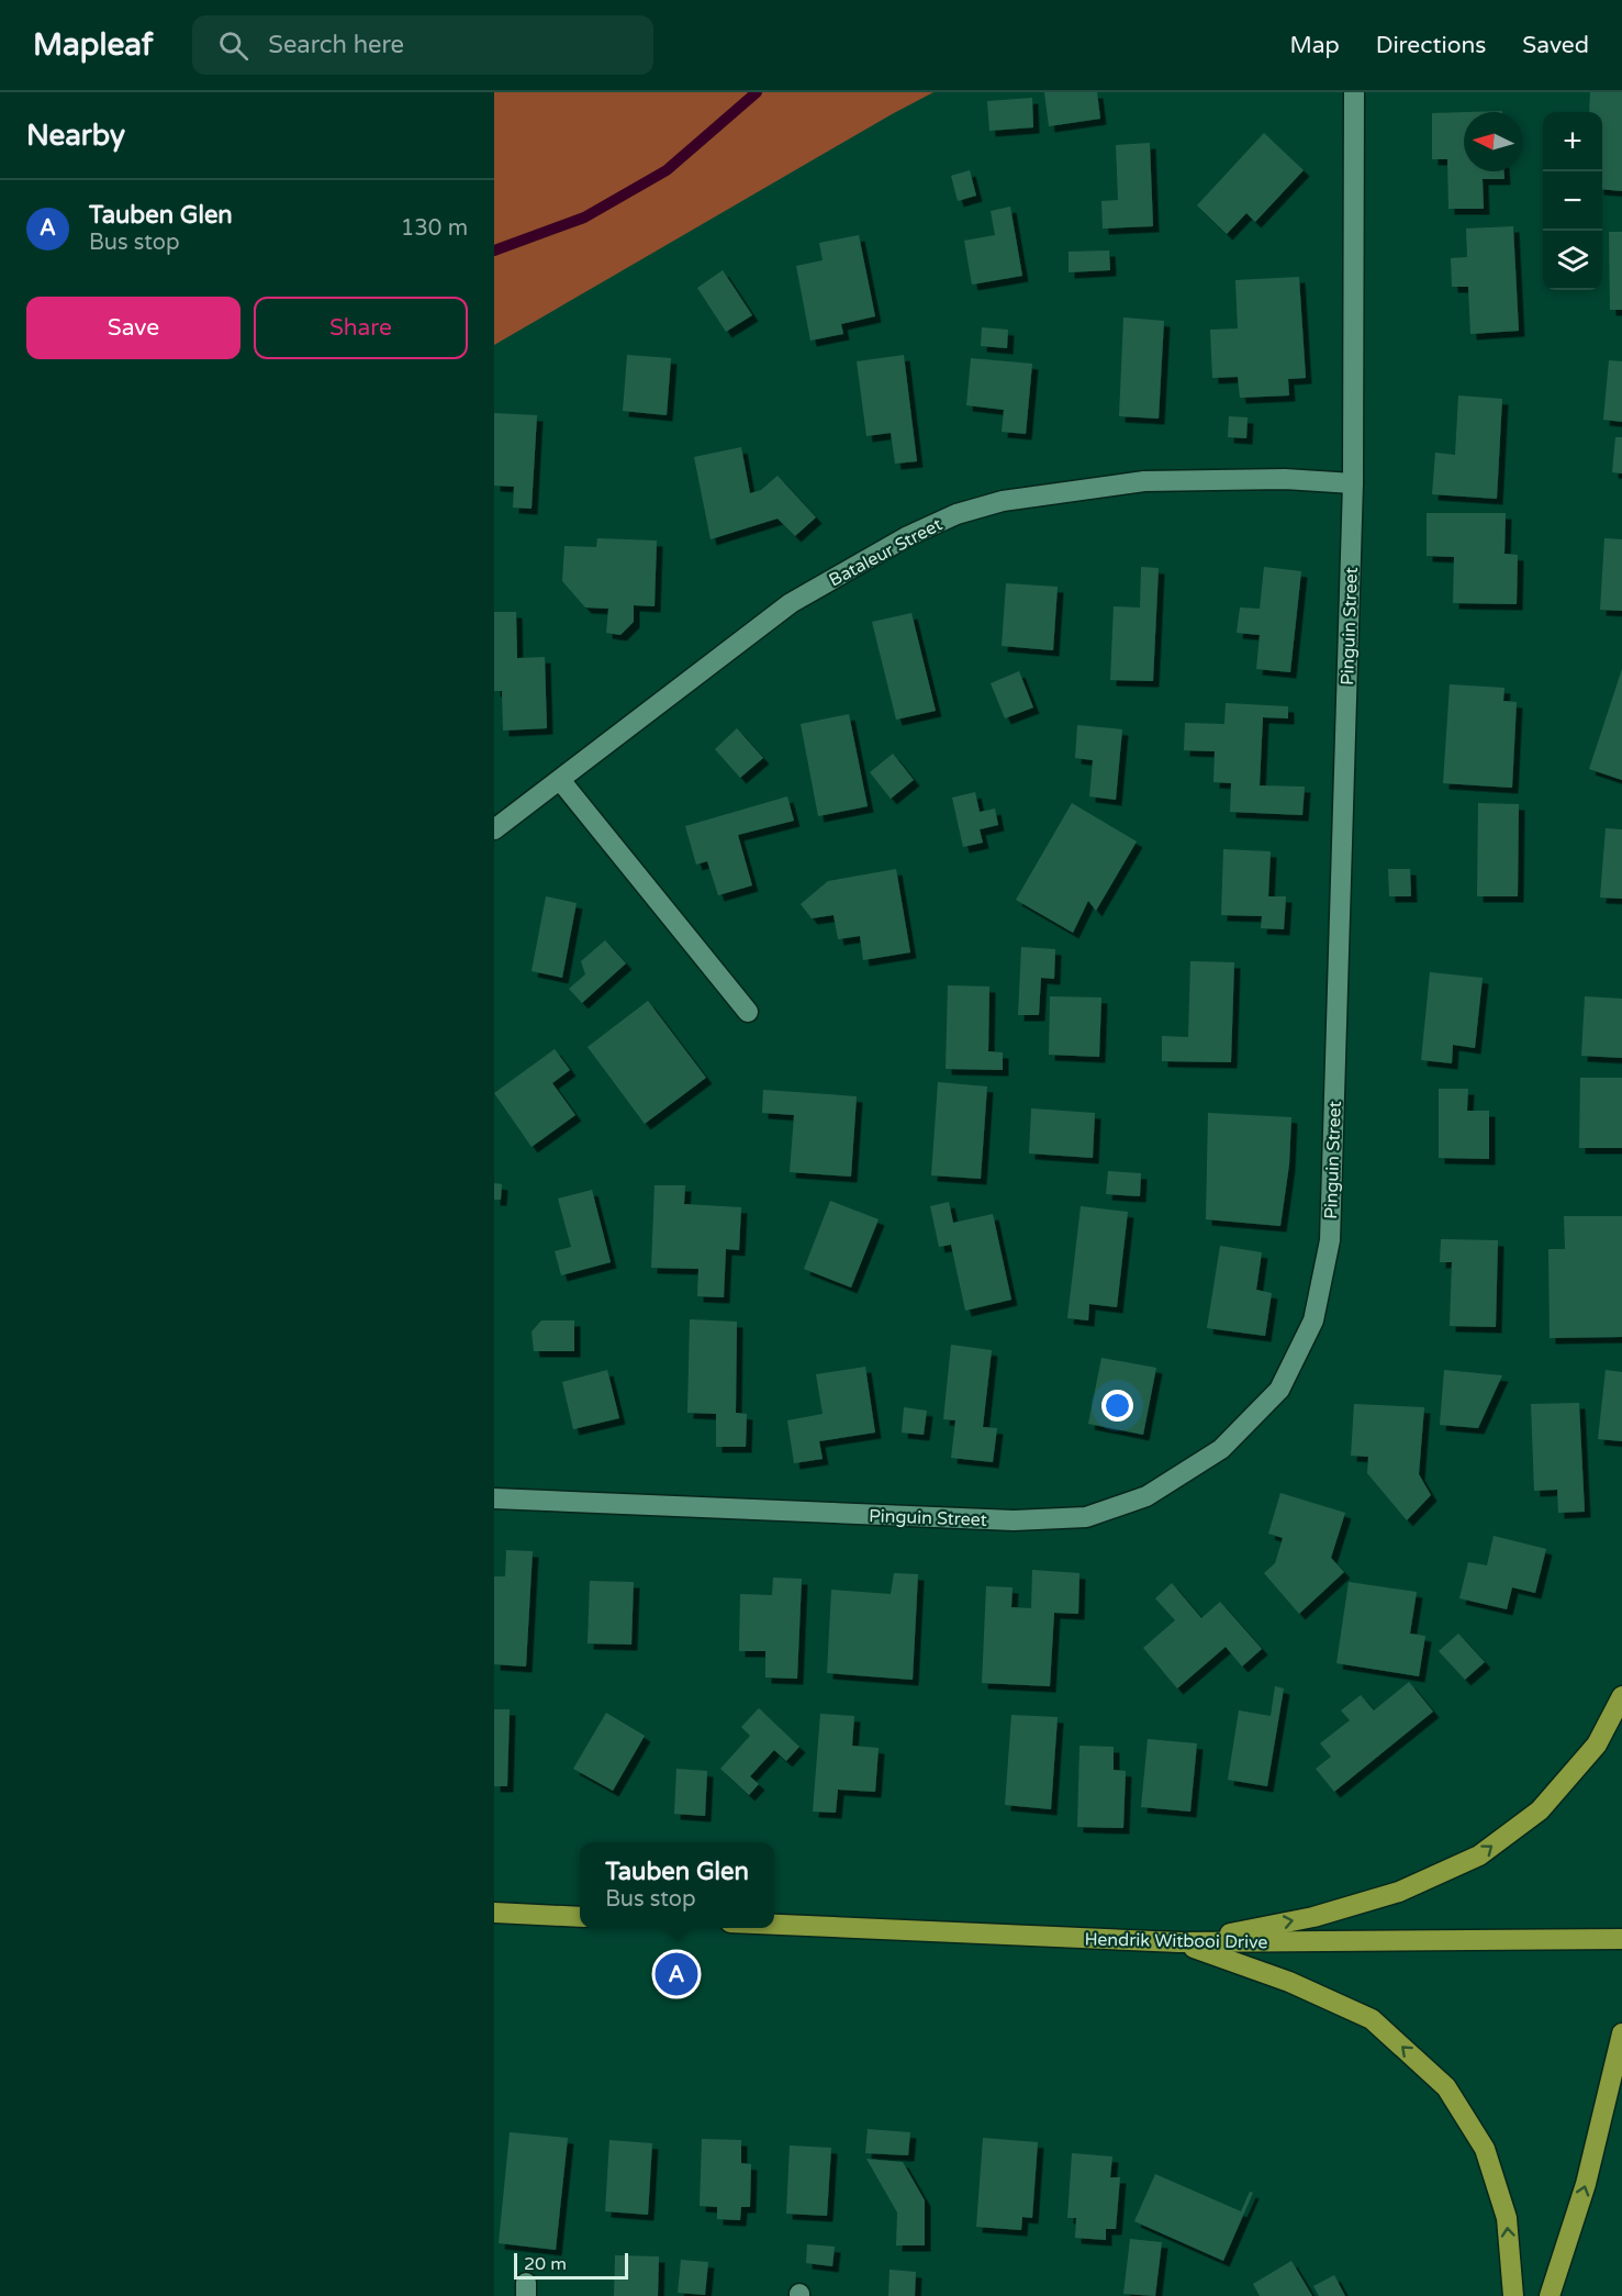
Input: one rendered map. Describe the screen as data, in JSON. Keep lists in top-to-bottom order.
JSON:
{
  "streets": {
    "main road": ["Hendrik Witbooi Drive"],
    "street": ["Bataleur Street", "Pinguin Street"]
  },
  "crossings": [
    ["Bataleur Street", "Pinguin Street"]
  ],
  "scale_bar": "20 m",
  "north": "left",
  "page": {
    "header": "Mapleaf",
    "search": "Search here",
    "nav": ["Map", "Directions", "Saved"],
    "heading": "Nearby",
    "map_buttons": ["+", "−"],
    "list": [
      {
        "mark": "A",
        "name": "Tauben Glen",
        "note": "Bus stop",
        "value": "130 m"
      }
    ],
    "buttons": ["Save", "Share"],
    "popup": ["Tauben Glen", "Bus stop"],
    "pins": "A",
    "scale": "20 m"
  }
}
